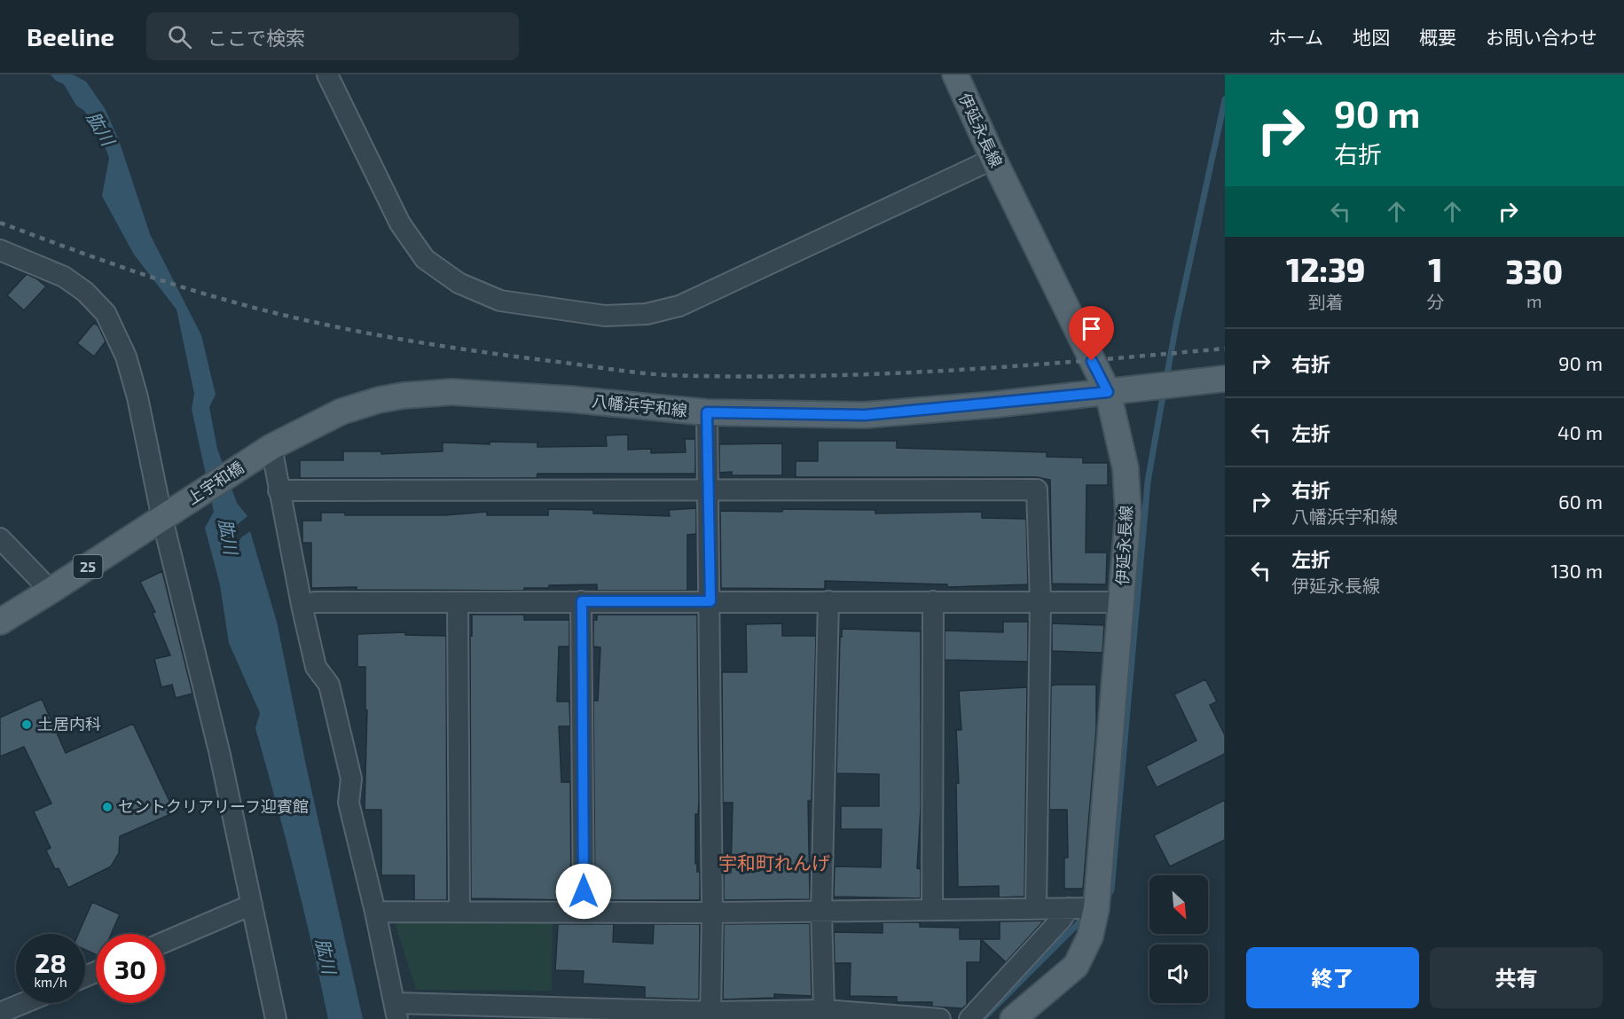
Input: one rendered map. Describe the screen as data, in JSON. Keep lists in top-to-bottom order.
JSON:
{
  "streets": {
    "main road": [
      "伊延永長線",
      "八幡浜宇和線",
      "上宇和橋",
      "25"
    ]
  },
  "crossings": [
    ["伊延永長線", "八幡浜宇和線"],
    ["八幡浜宇和線", "上宇和橋"],
    ["上宇和橋", "25"]
  ],
  "districts": ["宇和町れんげ"],
  "water": ["肱川"],
  "places": ["土居内科", "セントクリアリーフ迎賓館"],
  "north": "bottom right",
  "page": {
    "header": "Beeline",
    "search": "ここで検索",
    "nav": [
      "ホーム",
      "地図",
      "概要",
      "お問い合わせ"
    ],
    "turn": ["90 m", "右折"],
    "eta": [
      "12:39",
      "到着",
      "1",
      "分",
      "330",
      "m"
    ],
    "list": [
      {
        "name": "右折",
        "value": "90 m"
      },
      {
        "name": "左折",
        "value": "40 m"
      },
      {
        "name": "右折",
        "note": "八幡浜宇和線",
        "value": "60 m"
      },
      {
        "name": "左折",
        "note": "伊延永長線",
        "value": "130 m"
      }
    ],
    "speed": "28 km/h",
    "limit": "30",
    "buttons": ["終了", "共有"]
  }
}
